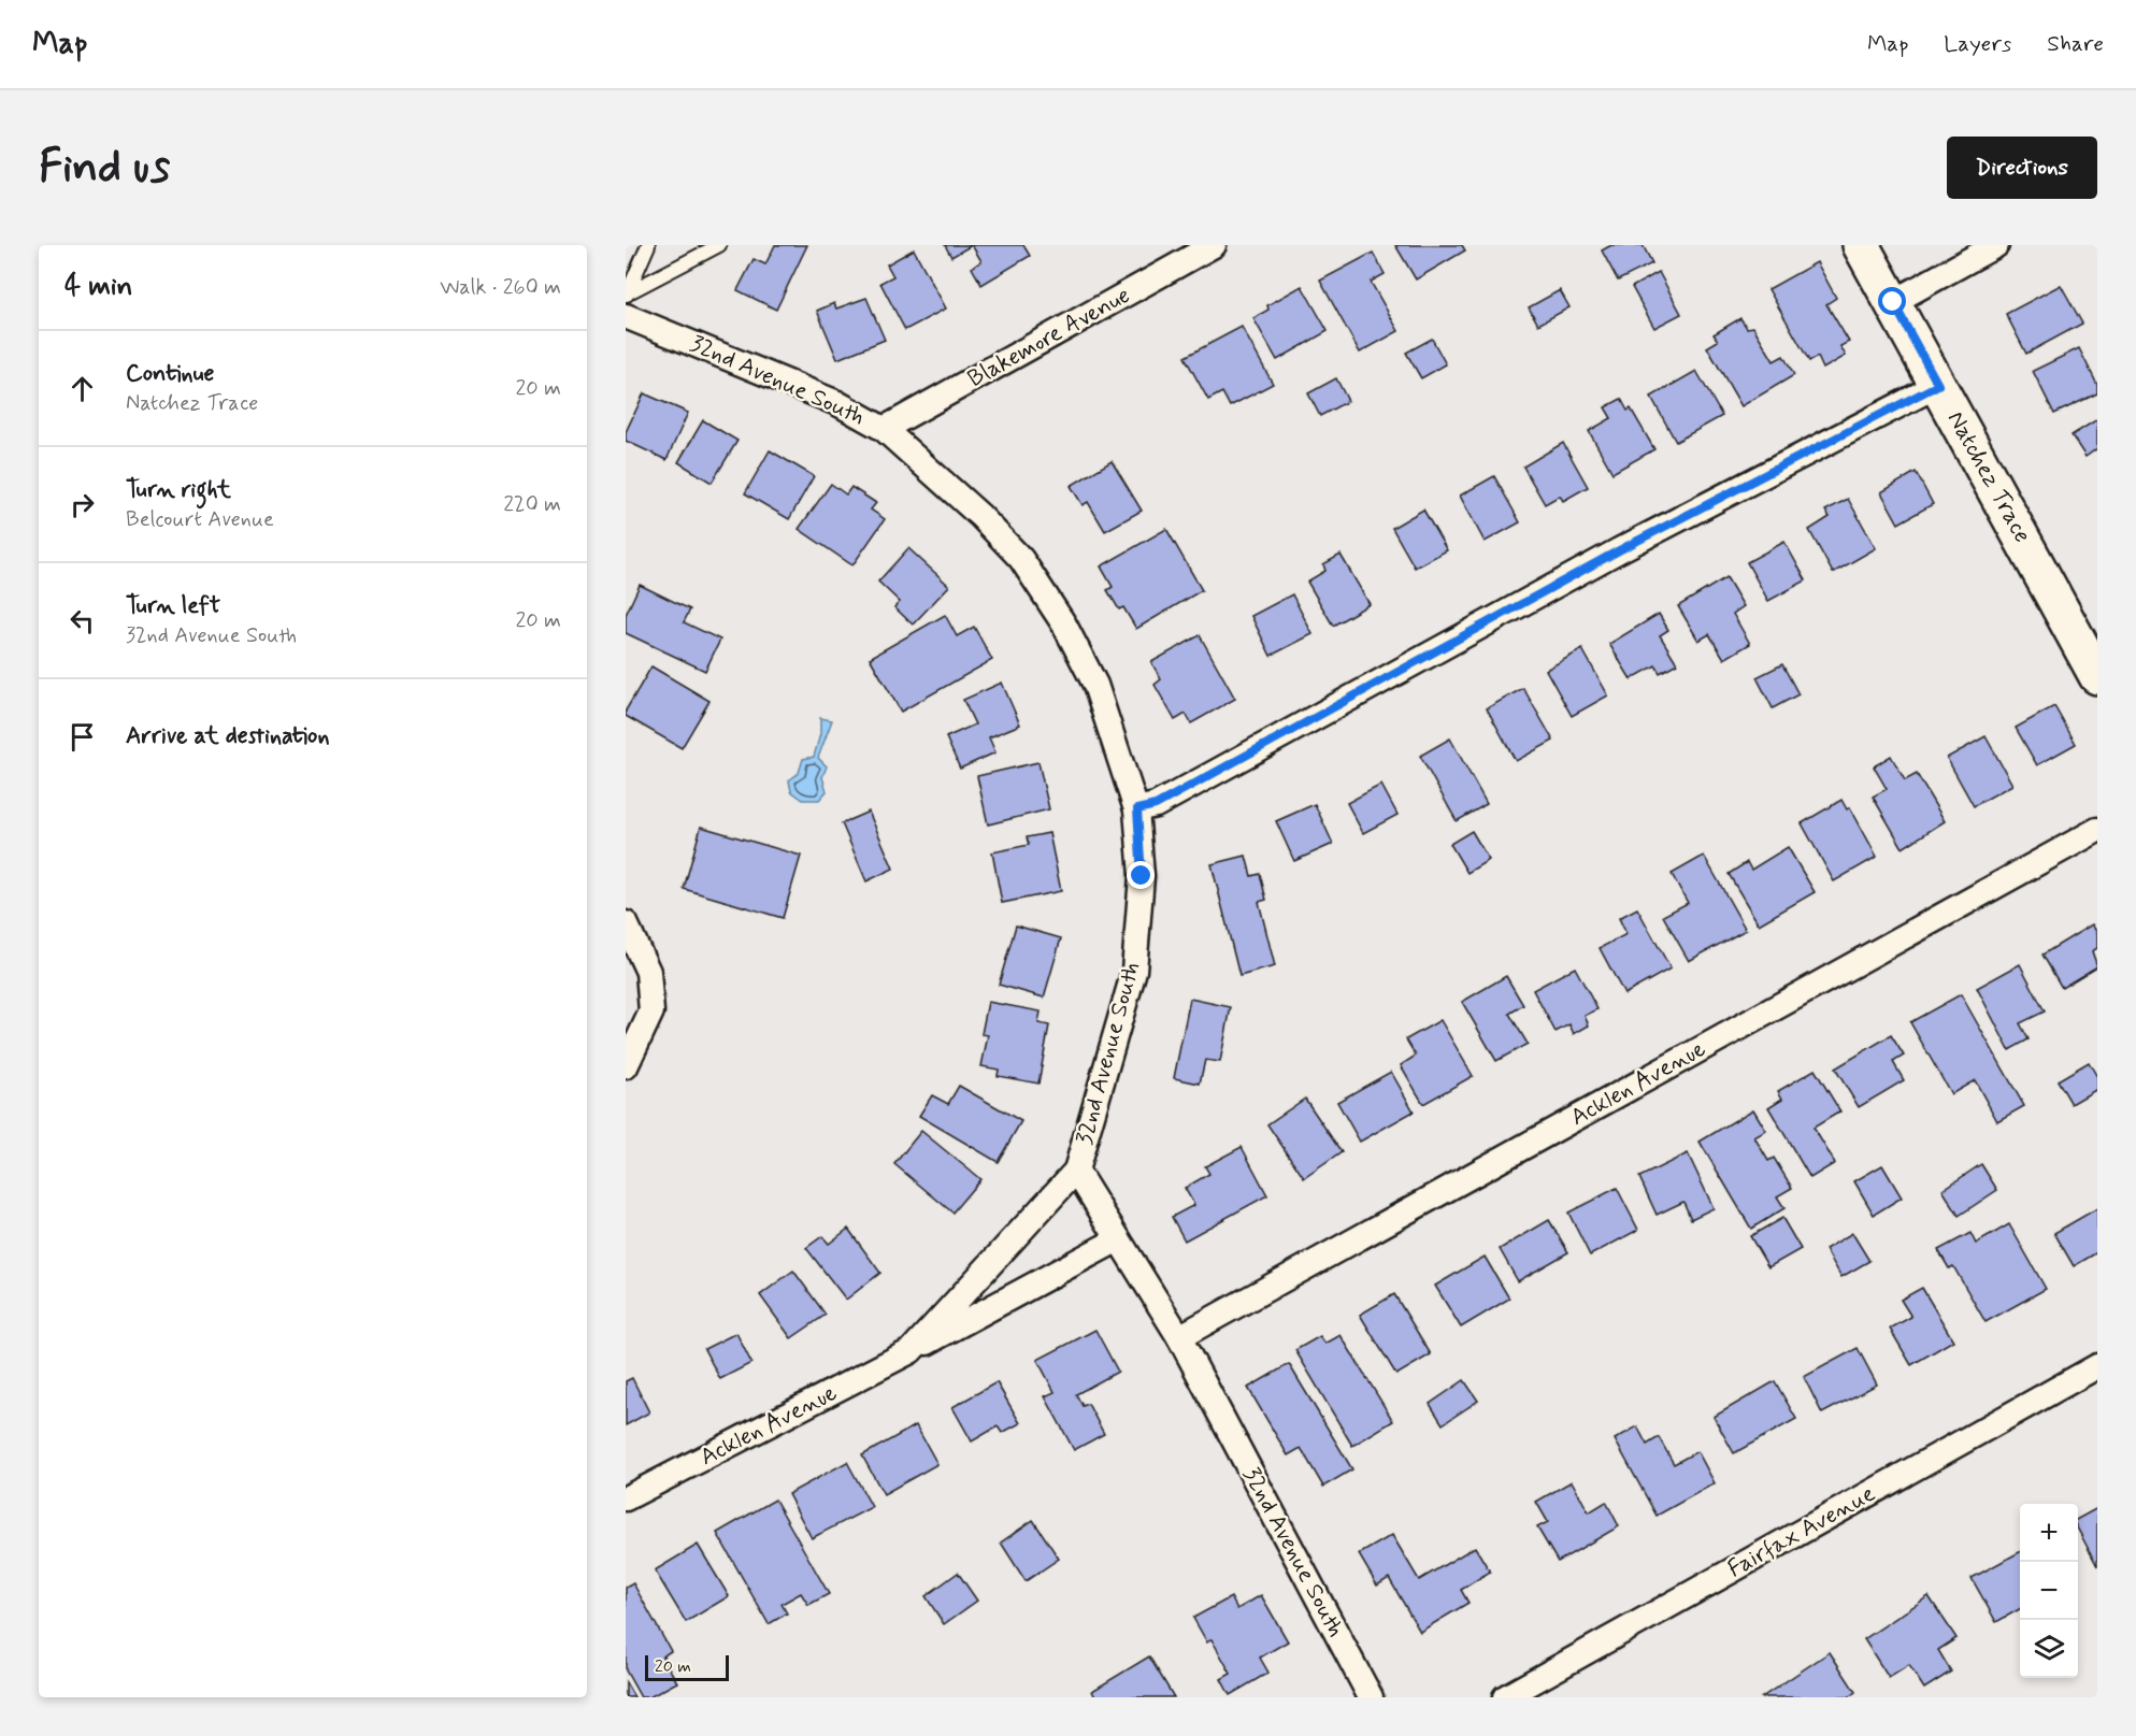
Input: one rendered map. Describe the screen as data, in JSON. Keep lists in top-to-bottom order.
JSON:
{
  "streets": {
    "main road": ["Natchez Trace"],
    "street": [
      "Blakemore Avenue",
      "32nd Avenue South",
      "Acklen Avenue",
      "Fairfax Avenue"
    ]
  },
  "crossings": [
    ["Blakemore Avenue", "32nd Avenue South"],
    ["32nd Avenue South", "Acklen Avenue"]
  ],
  "scale_bar": "20 m",
  "page": {
    "header": "Map",
    "nav": ["Map", "Layers", "Share"],
    "buttons": "Directions",
    "title": "Find us",
    "heading": ["4 min", "Walk · 260 m"],
    "list": [
      ["Continue", "Natchez Trace", "20 m"],
      ["Turn right", "Belcourt Avenue", "220 m"],
      ["Turn left", "32nd Avenue South", "20 m"],
      "Arrive at destination"
    ],
    "map_buttons": ["+", "−"],
    "scale": "20 m"
  }
}
